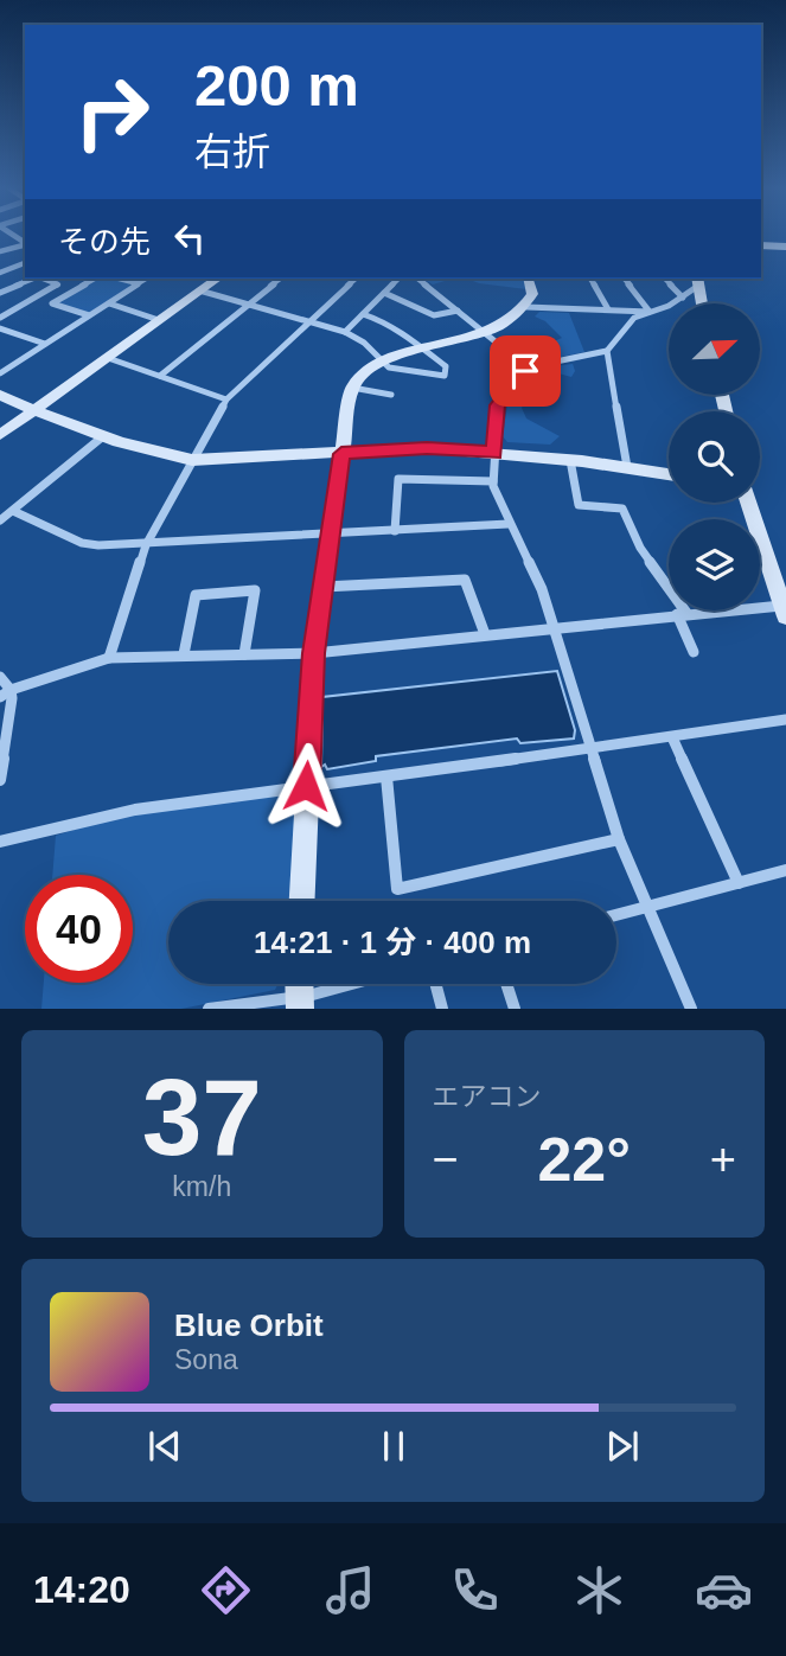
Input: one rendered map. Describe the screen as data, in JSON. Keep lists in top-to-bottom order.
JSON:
{
  "north": "top right",
  "page": {
    "turn": ["200 m", "右折"],
    "then": "その先",
    "limit": "40",
    "trip": "14:21 · 1 分 · 400 m",
    "tile": [
      ["37", "km/h"],
      "エアコン"
    ],
    "heat": ["−", "22°", "+"],
    "song": ["Blue Orbit", "Sona"],
    "tabs": "14:20"
  }
}
